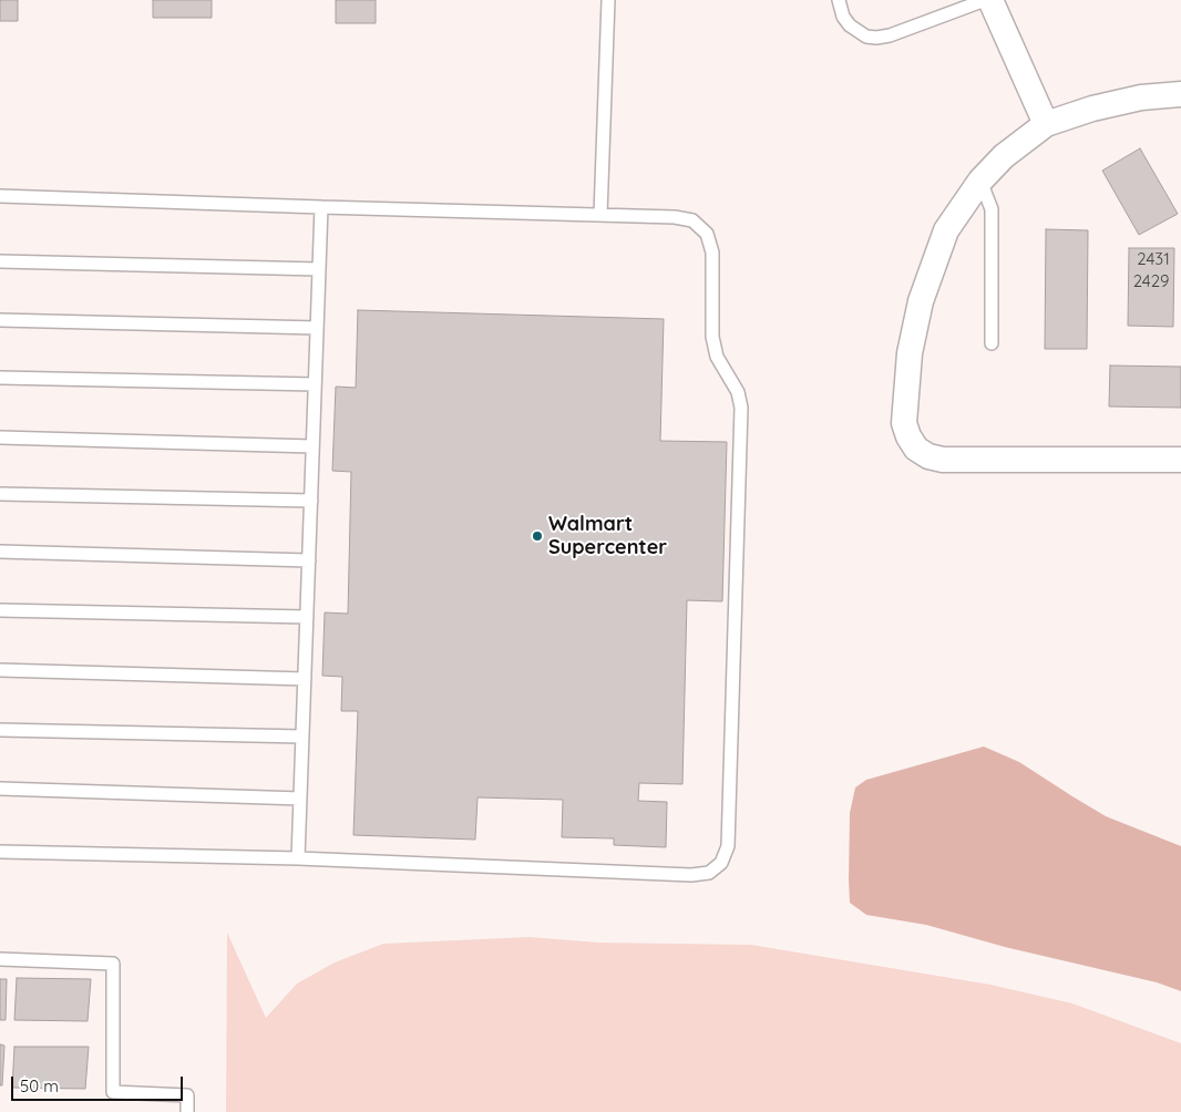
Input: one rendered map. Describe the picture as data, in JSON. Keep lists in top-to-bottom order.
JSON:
{
  "places": ["Walmart Supercenter"],
  "house_numbers": ["2431", "2429"],
  "scale_bar": "50 m"
}
